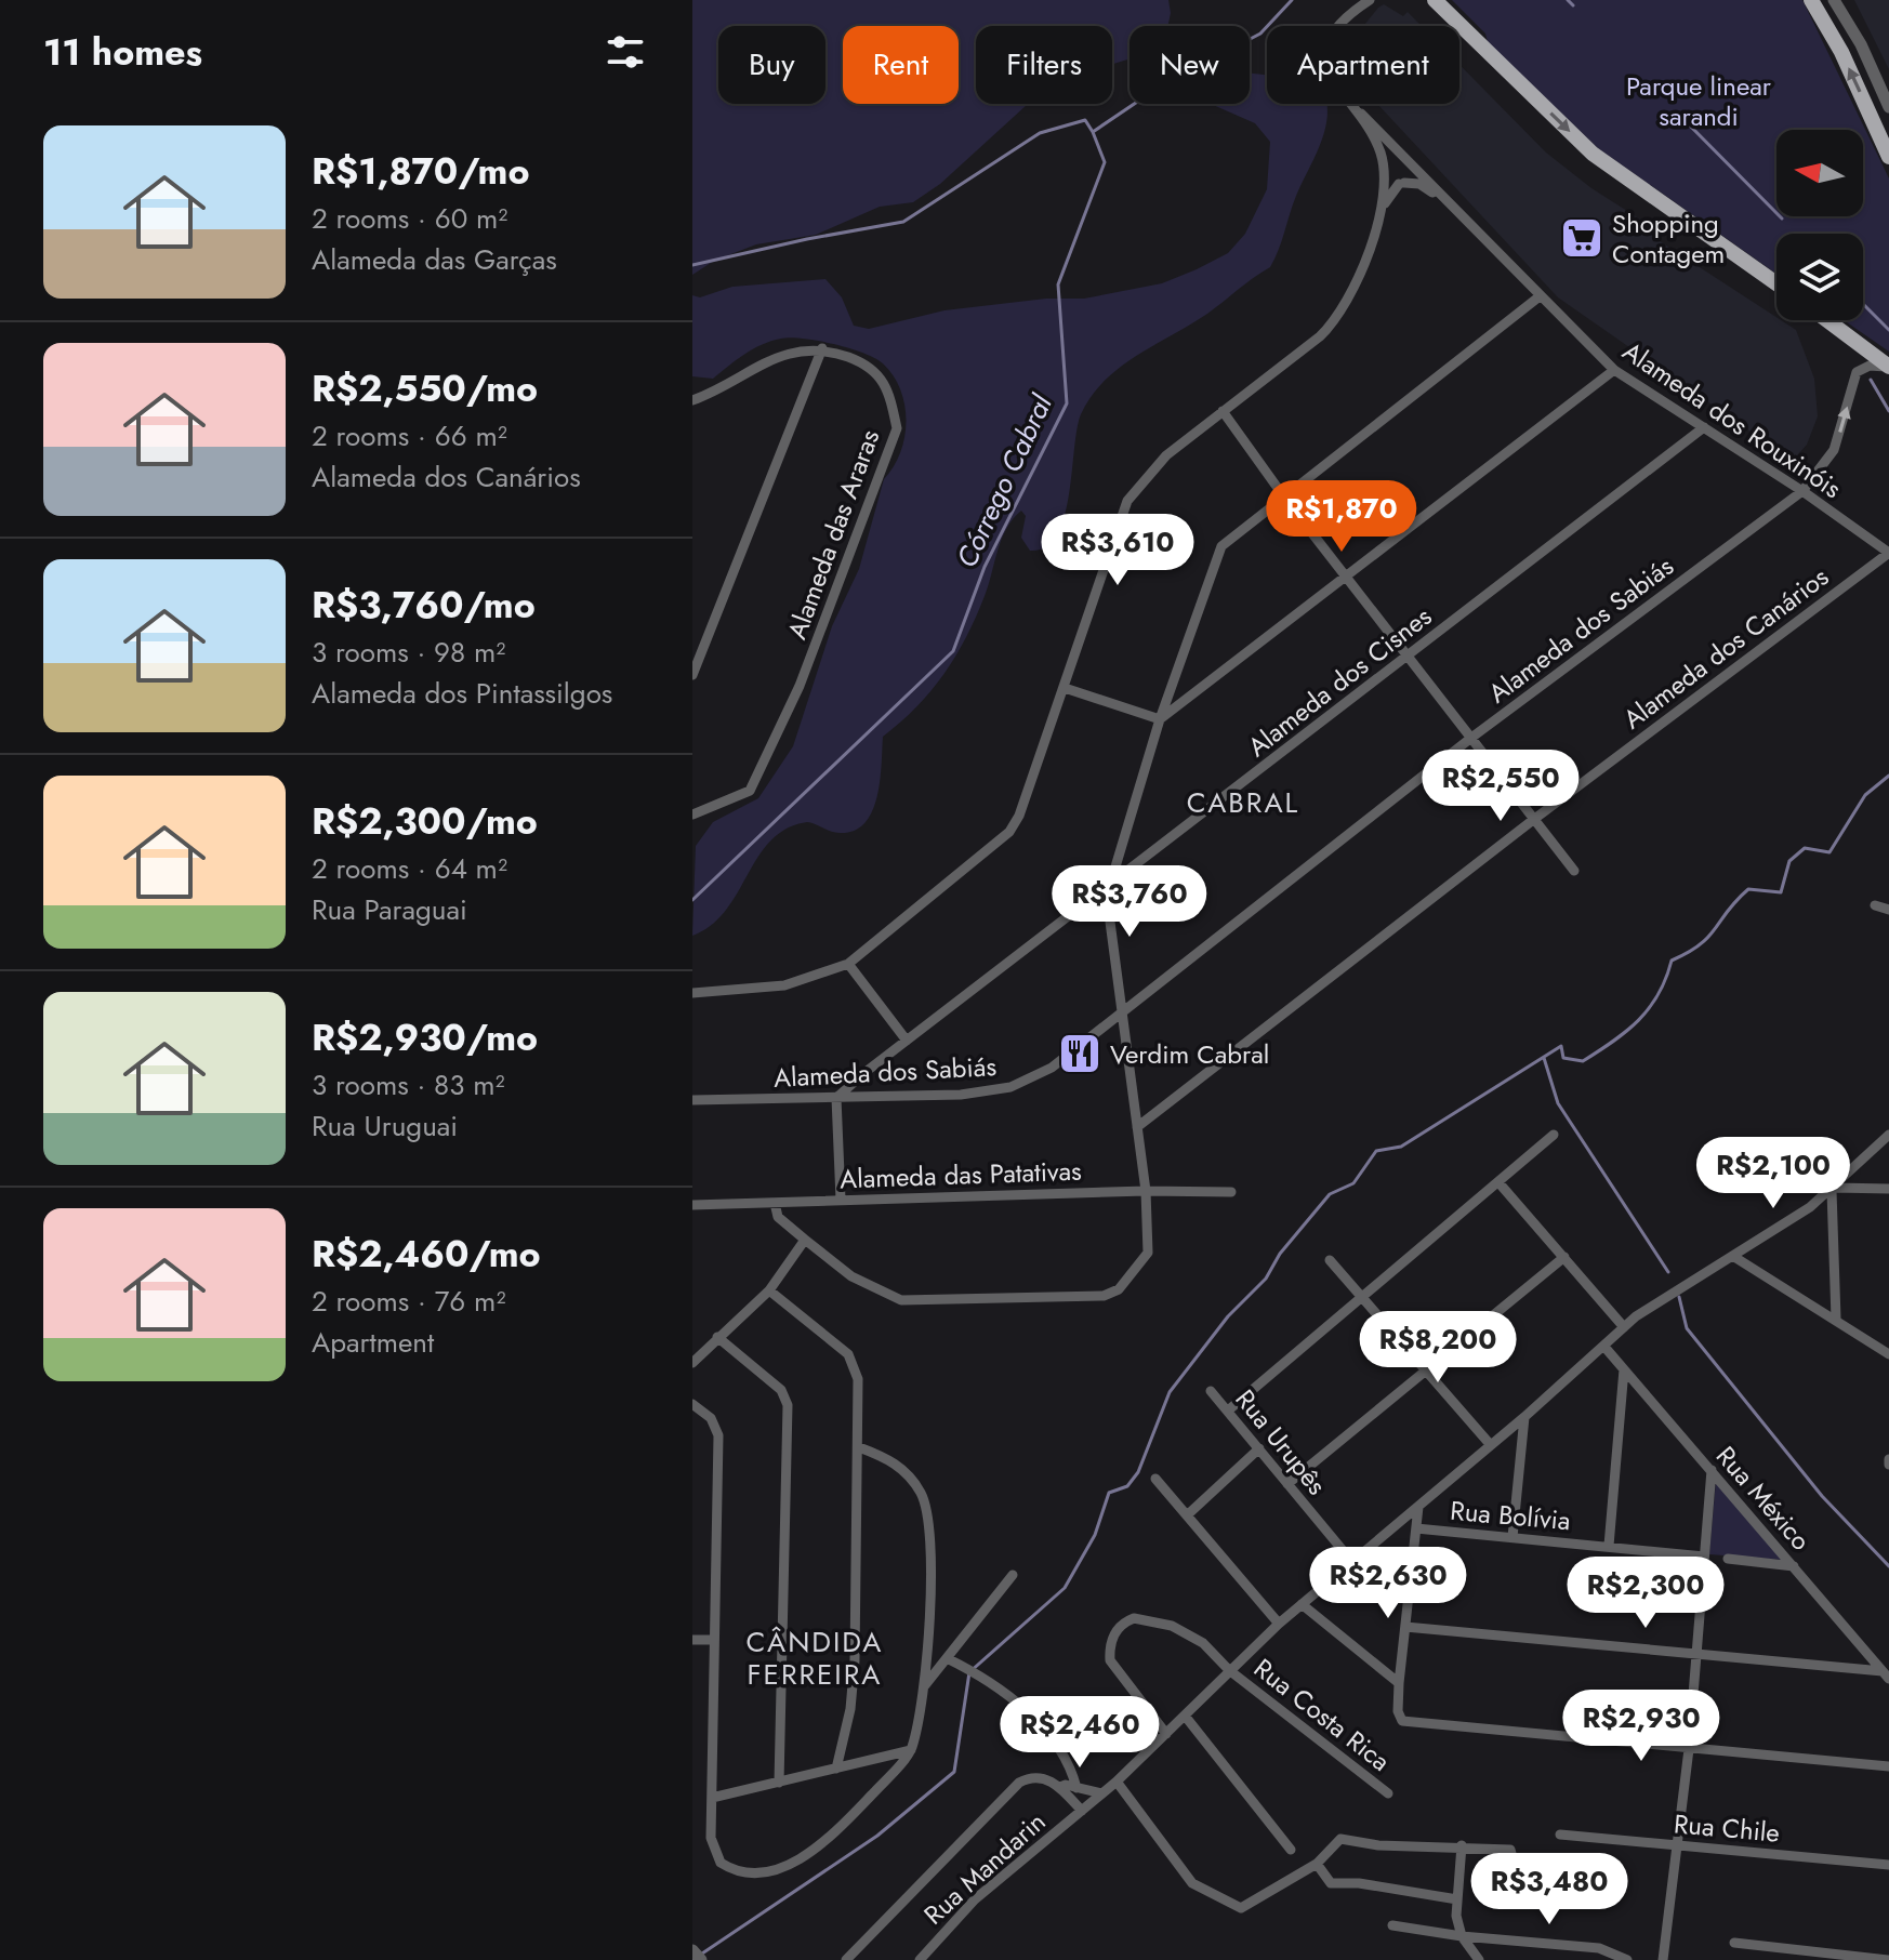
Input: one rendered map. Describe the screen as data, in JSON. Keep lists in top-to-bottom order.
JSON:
{
  "streets": {
    "street": [
      "Alameda dos Rouxinóis",
      "Alameda das Araras",
      "Alameda dos Sabiás",
      "Alameda dos Canários",
      "Alameda dos Cisnes",
      "Alameda das Patativas",
      "Rua Urupês",
      "Rua México",
      "Rua Bolívia",
      "Rua Costa Rica",
      "Rua Chile",
      "Rua Mandarin"
    ]
  },
  "crossings": [
    ["Alameda dos Rouxinóis", "Alameda dos Sabiás"],
    ["Alameda dos Rouxinóis", "Alameda dos Canários"],
    ["Alameda dos Rouxinóis", "Alameda dos Cisnes"],
    ["Alameda dos Sabiás", "Alameda dos Cisnes"],
    ["Rua Urupês", "Rua Mandarin"],
    ["Rua México", "Rua Mandarin"],
    ["Rua Costa Rica", "Rua Mandarin"]
  ],
  "districts": ["CABRAL", "CÂNDIDA FERREIRA"],
  "water": ["Córrego Cabral"],
  "parks": ["Parque linear sarandi"],
  "places": {
    "supermarket": ["Shopping Contagem"],
    "restaurant": ["Verdim Cabral"]
  },
  "north": "left",
  "page": {
    "heading": "11 homes",
    "chip": [
      "Buy",
      "Rent",
      "Filters",
      "New",
      "Apartment"
    ],
    "list": [
      {
        "name": "R$1,870/mo",
        "note": "2 rooms · 60 m² · Alameda das Garças"
      },
      {
        "name": "R$2,550/mo",
        "note": "2 rooms · 66 m² · Alameda dos Canários"
      },
      {
        "name": "R$3,760/mo",
        "note": "3 rooms · 98 m² · Alameda dos Pintassilgos"
      },
      {
        "name": "R$2,300/mo",
        "note": "2 rooms · 64 m² · Rua Paraguai"
      },
      {
        "name": "R$2,930/mo",
        "note": "3 rooms · 83 m² · Rua Uruguai"
      },
      {
        "name": "R$2,460/mo",
        "note": "2 rooms · 76 m² · Apartment"
      }
    ],
    "price": [
      "R$1,870",
      "R$3,610",
      "R$2,550",
      "R$3,760",
      "R$2,100",
      "R$8,200",
      "R$2,630",
      "R$2,300",
      "R$2,930",
      "R$2,460",
      "R$3,480"
    ]
  }
}
